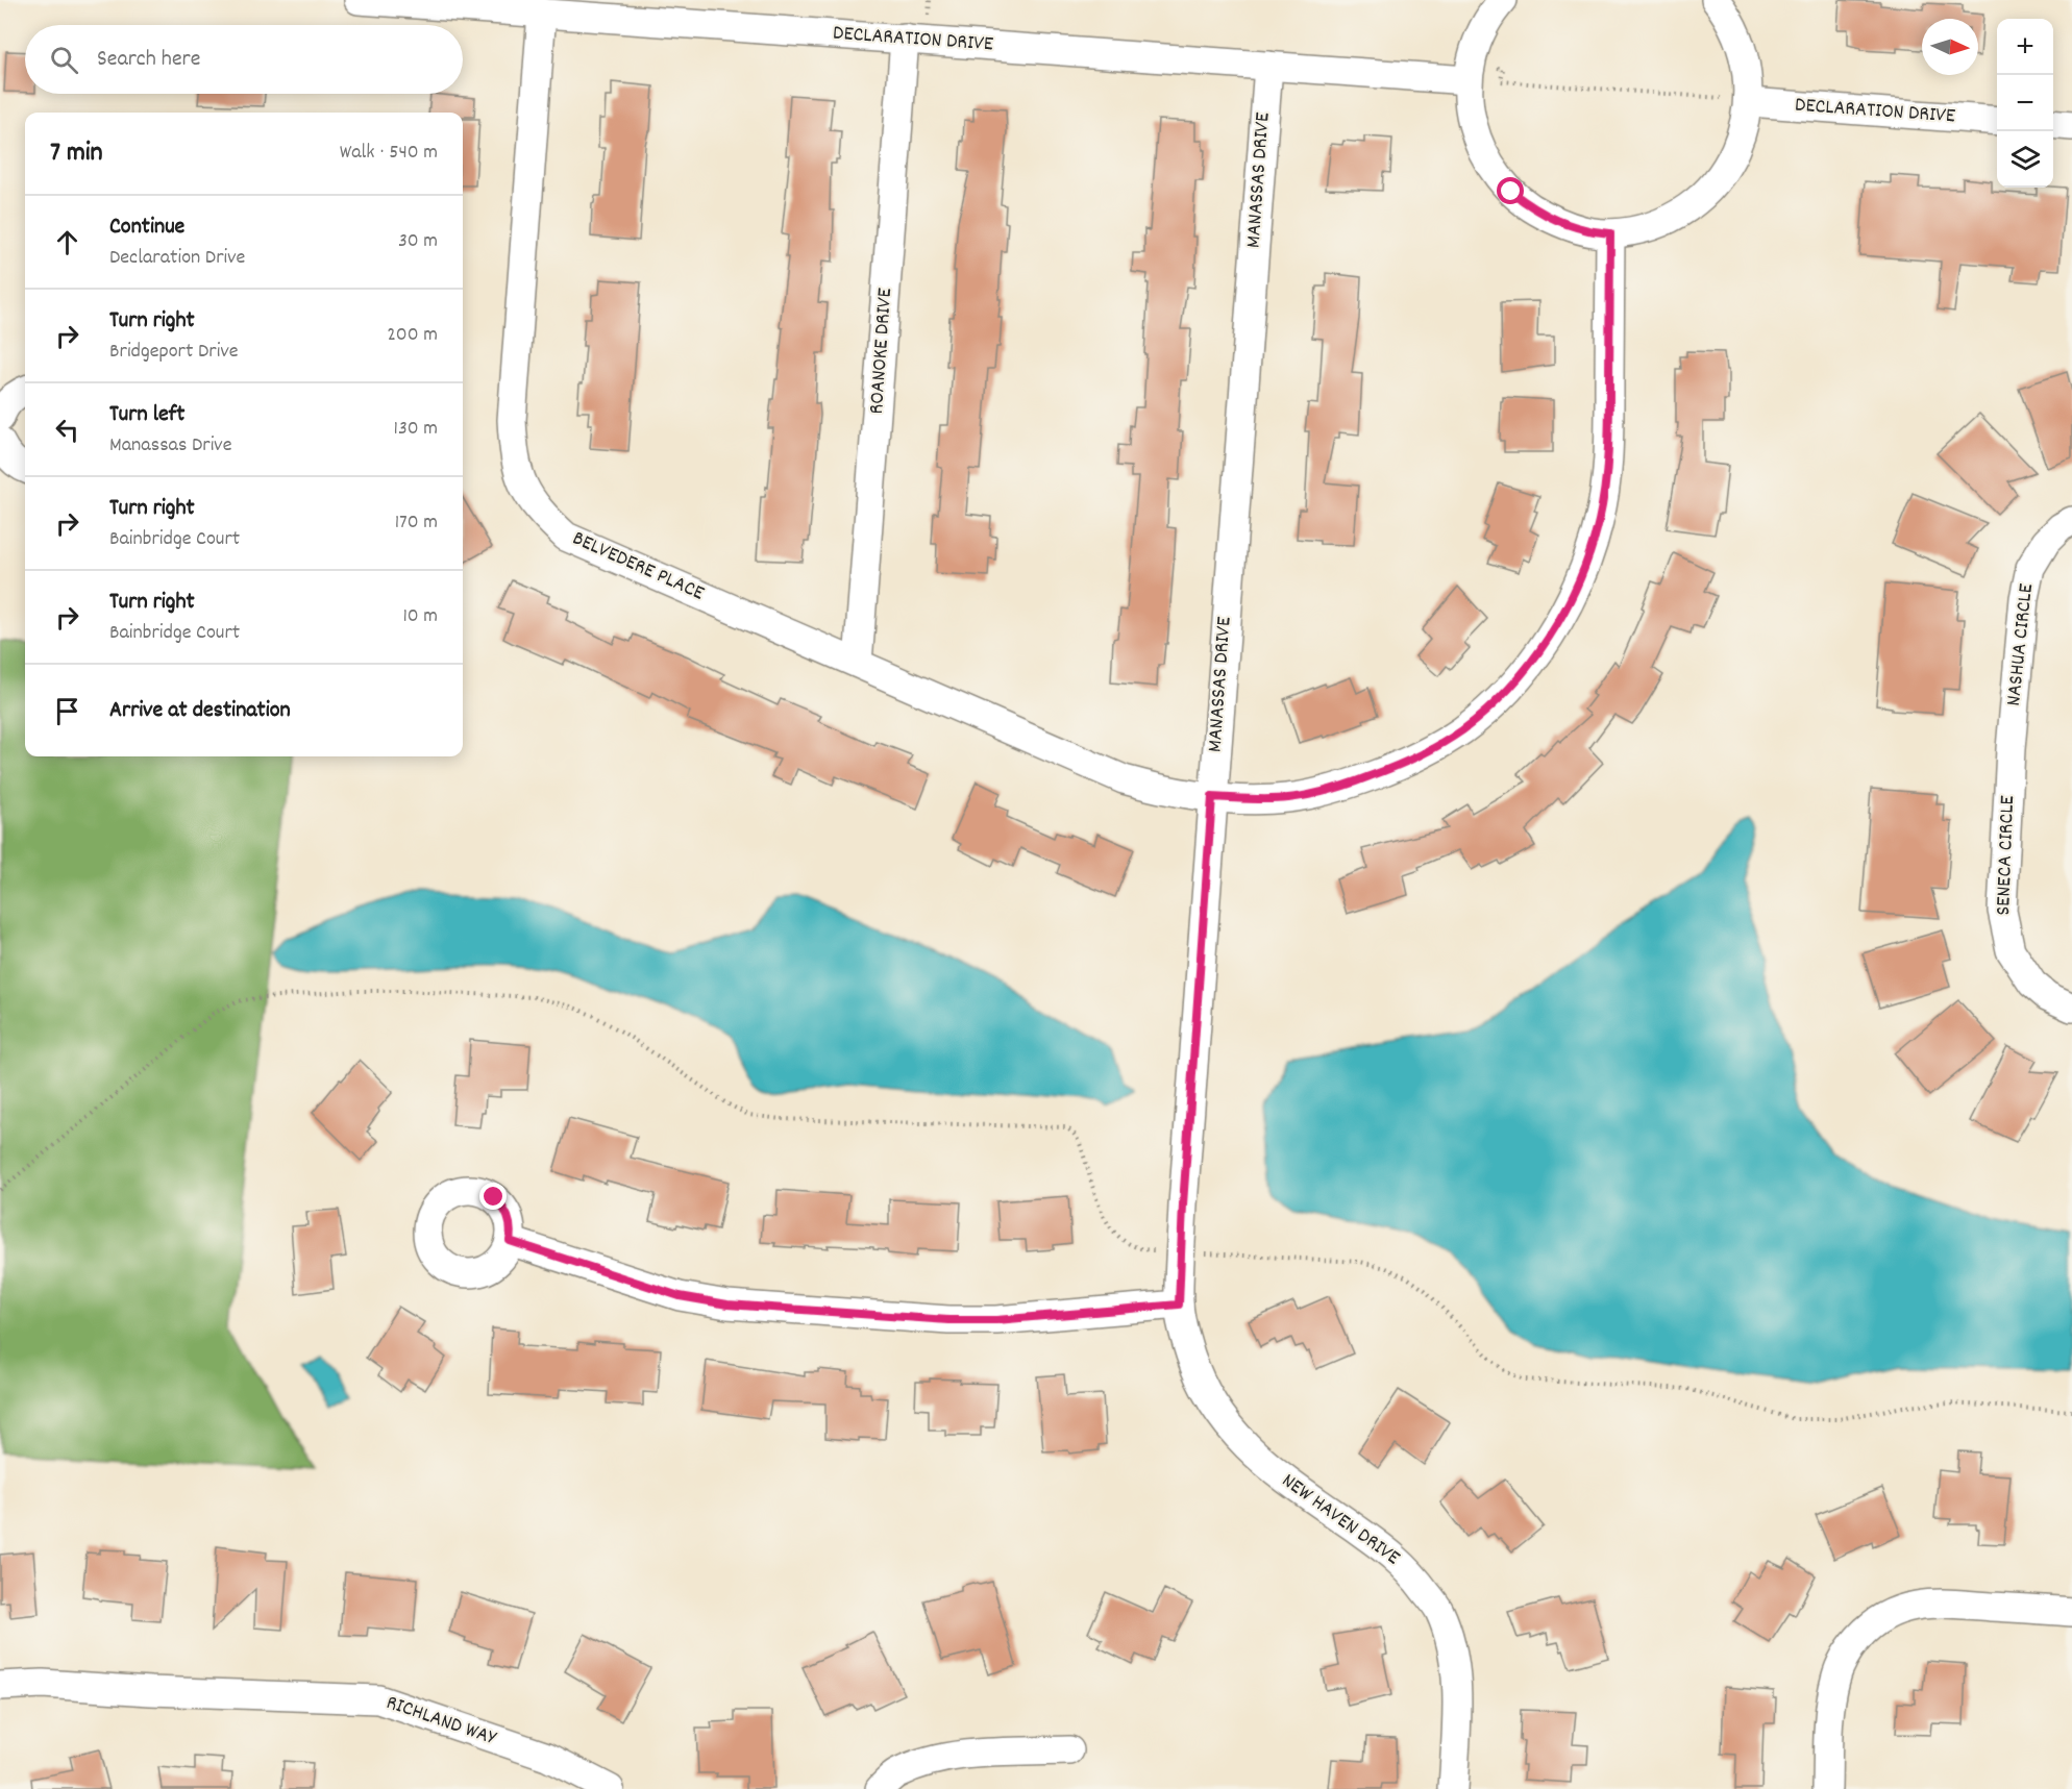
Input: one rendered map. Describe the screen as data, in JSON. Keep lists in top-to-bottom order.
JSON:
{
  "streets": {
    "street": [
      "DECLARATION DRIVE",
      "MANASSAS DRIVE",
      "ROANOKE DRIVE",
      "BELVEDERE PLACE",
      "NASHUA CIRCLE",
      "SENECA CIRCLE",
      "NEW HAVEN DRIVE",
      "RICHLAND WAY"
    ]
  },
  "crossings": [
    ["DECLARATION DRIVE", "MANASSAS DRIVE"],
    ["DECLARATION DRIVE", "ROANOKE DRIVE"],
    ["DECLARATION DRIVE", "BELVEDERE PLACE"],
    ["MANASSAS DRIVE", "BELVEDERE PLACE"],
    ["MANASSAS DRIVE", "NEW HAVEN DRIVE"],
    ["ROANOKE DRIVE", "BELVEDERE PLACE"],
    ["NASHUA CIRCLE", "SENECA CIRCLE"]
  ],
  "north": "right",
  "page": {
    "map_buttons": ["+", "−"],
    "search": "Search here",
    "heading": ["7 min", "Walk · 540 m"],
    "list": [
      ["Continue", "Declaration Drive", "30 m"],
      ["Turn right", "Bridgeport Drive", "200 m"],
      ["Turn left", "Manassas Drive", "130 m"],
      ["Turn right", "Bainbridge Court", "170 m"],
      ["Turn right", "Bainbridge Court", "10 m"],
      "Arrive at destination"
    ]
  }
}
